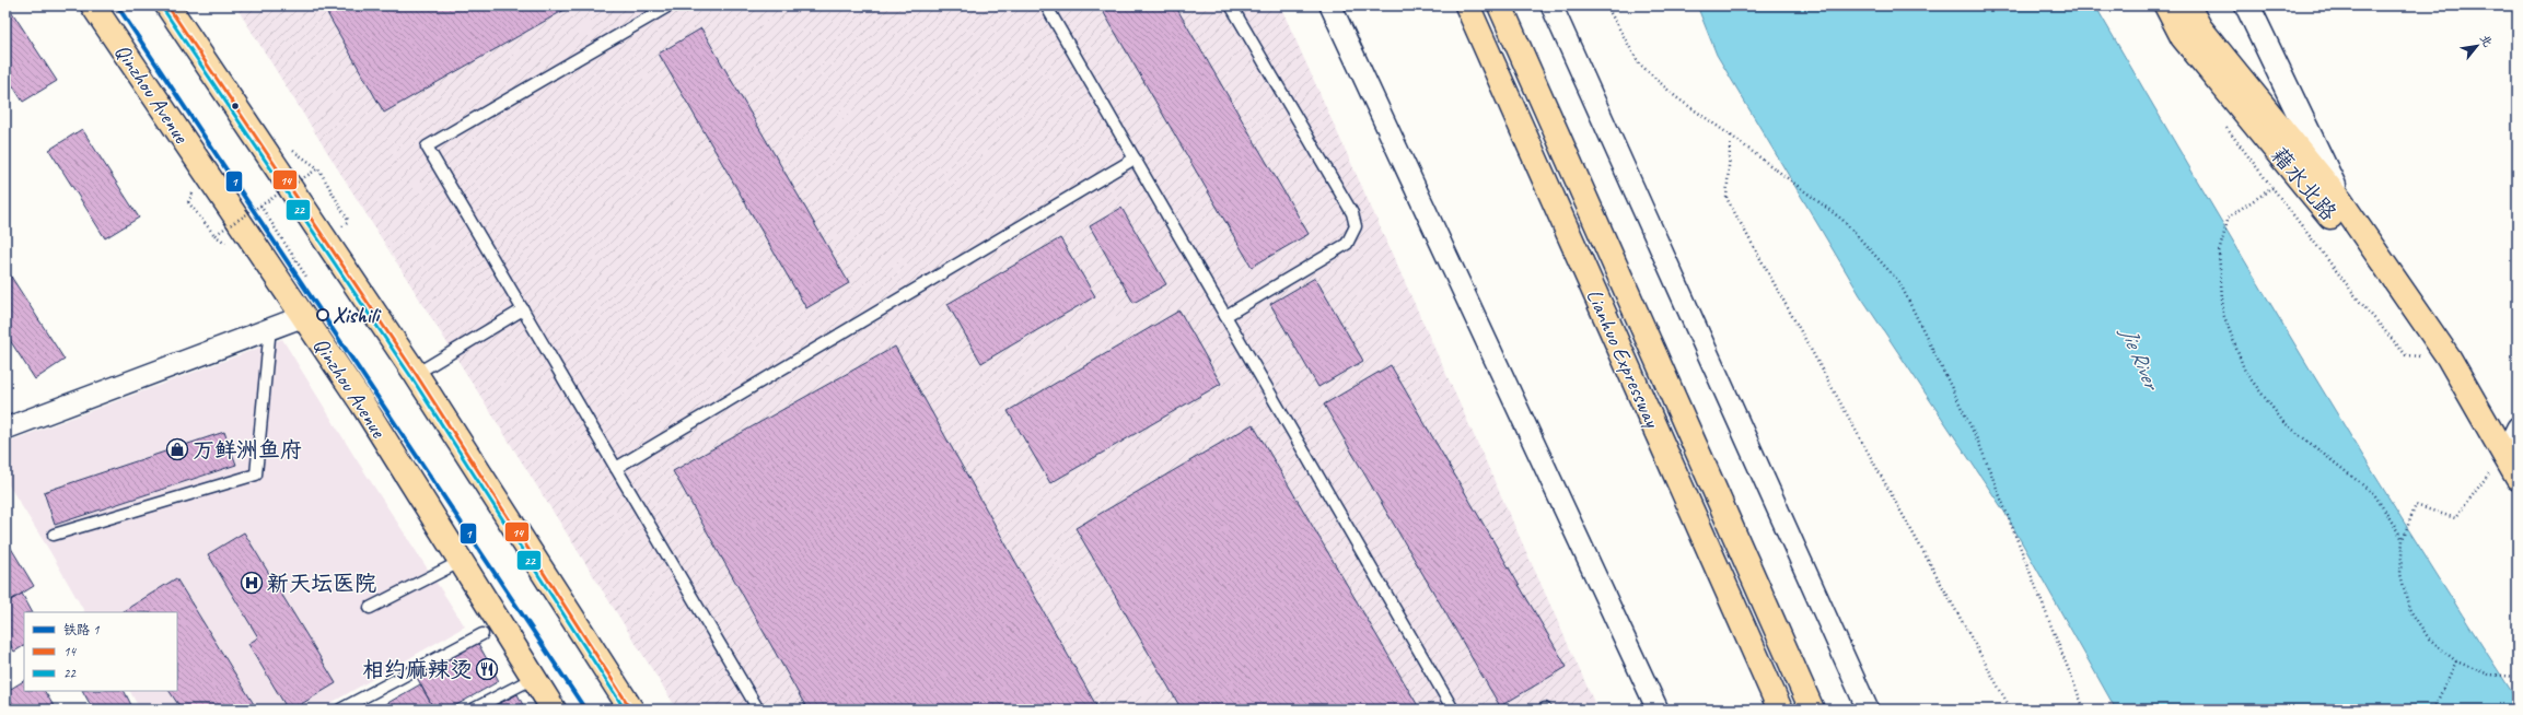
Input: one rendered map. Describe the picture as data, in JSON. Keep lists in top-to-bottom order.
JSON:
{
  "streets": {
    "main road": ["Qinzhou Avenue", "藉水北路", "Lianhuo Expressway"]
  },
  "water": ["Jie River"],
  "places": {
    "other": ["Xishili"],
    "shop": ["万鲜洲鱼府"],
    "hospital": ["新天坛医院"],
    "restaurant": ["相约麻辣烫"]
  },
  "lines": ["rail line 1", "transit line 14", "transit line 22"],
  "legend": ["铁路 1", "14", "22"],
  "north": "top right"
}
